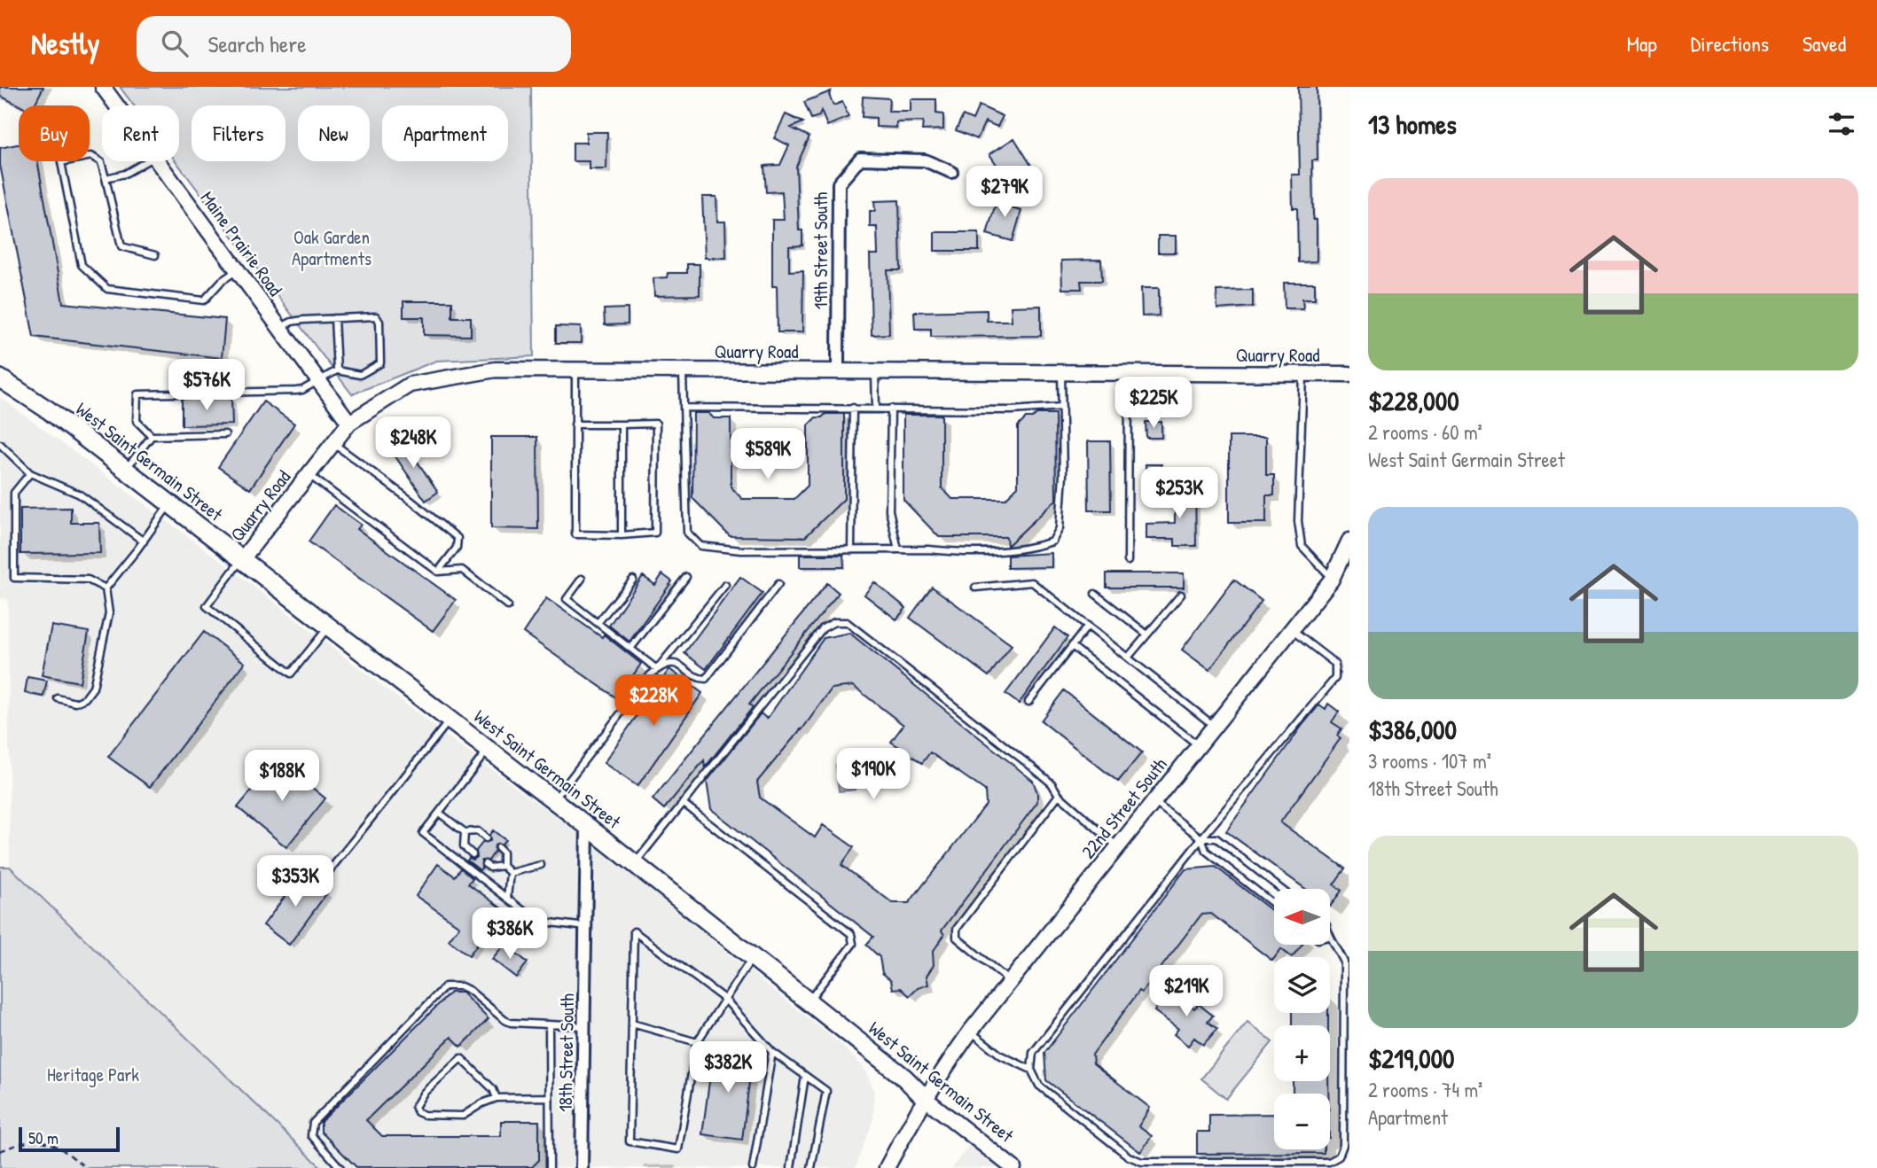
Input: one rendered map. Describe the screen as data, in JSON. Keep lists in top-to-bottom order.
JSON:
{
  "streets": {
    "main road": ["West Saint Germain Street"],
    "street": [
      "Maine Prairie Road",
      "19th Street South",
      "Quarry Road",
      "22nd Street South",
      "18th Street South"
    ]
  },
  "crossings": [
    ["Maine Prairie Road", "Quarry Road"],
    ["19th Street South", "Quarry Road"],
    ["Quarry Road", "West Saint Germain Street"],
    ["West Saint Germain Street", "22nd Street South"],
    ["West Saint Germain Street", "18th Street South"]
  ],
  "parks": ["Oak Garden Apartments", "Heritage Park"],
  "scale_bar": "50 m",
  "north": "left",
  "page": {
    "header": "Nestly",
    "search": "Search here",
    "nav": ["Map", "Directions", "Saved"],
    "heading": "13 homes",
    "chip": [
      "Buy",
      "Rent",
      "Filters",
      "New",
      "Apartment"
    ],
    "list": [
      {
        "name": "$228,000",
        "note": "2 rooms · 60 m² · West Saint Germain Street"
      },
      {
        "name": "$386,000",
        "note": "3 rooms · 107 m² · 18th Street South"
      },
      {
        "name": "$219,000",
        "note": "2 rooms · 74 m² · Apartment"
      }
    ],
    "price": [
      "$279K",
      "$576K",
      "$225K",
      "$248K",
      "$589K",
      "$253K",
      "$228K",
      "$190K",
      "$188K",
      "$353K",
      "$386K",
      "$219K",
      "$382K"
    ],
    "map_buttons": ["+", "−"],
    "scale": "50 m"
  }
}
